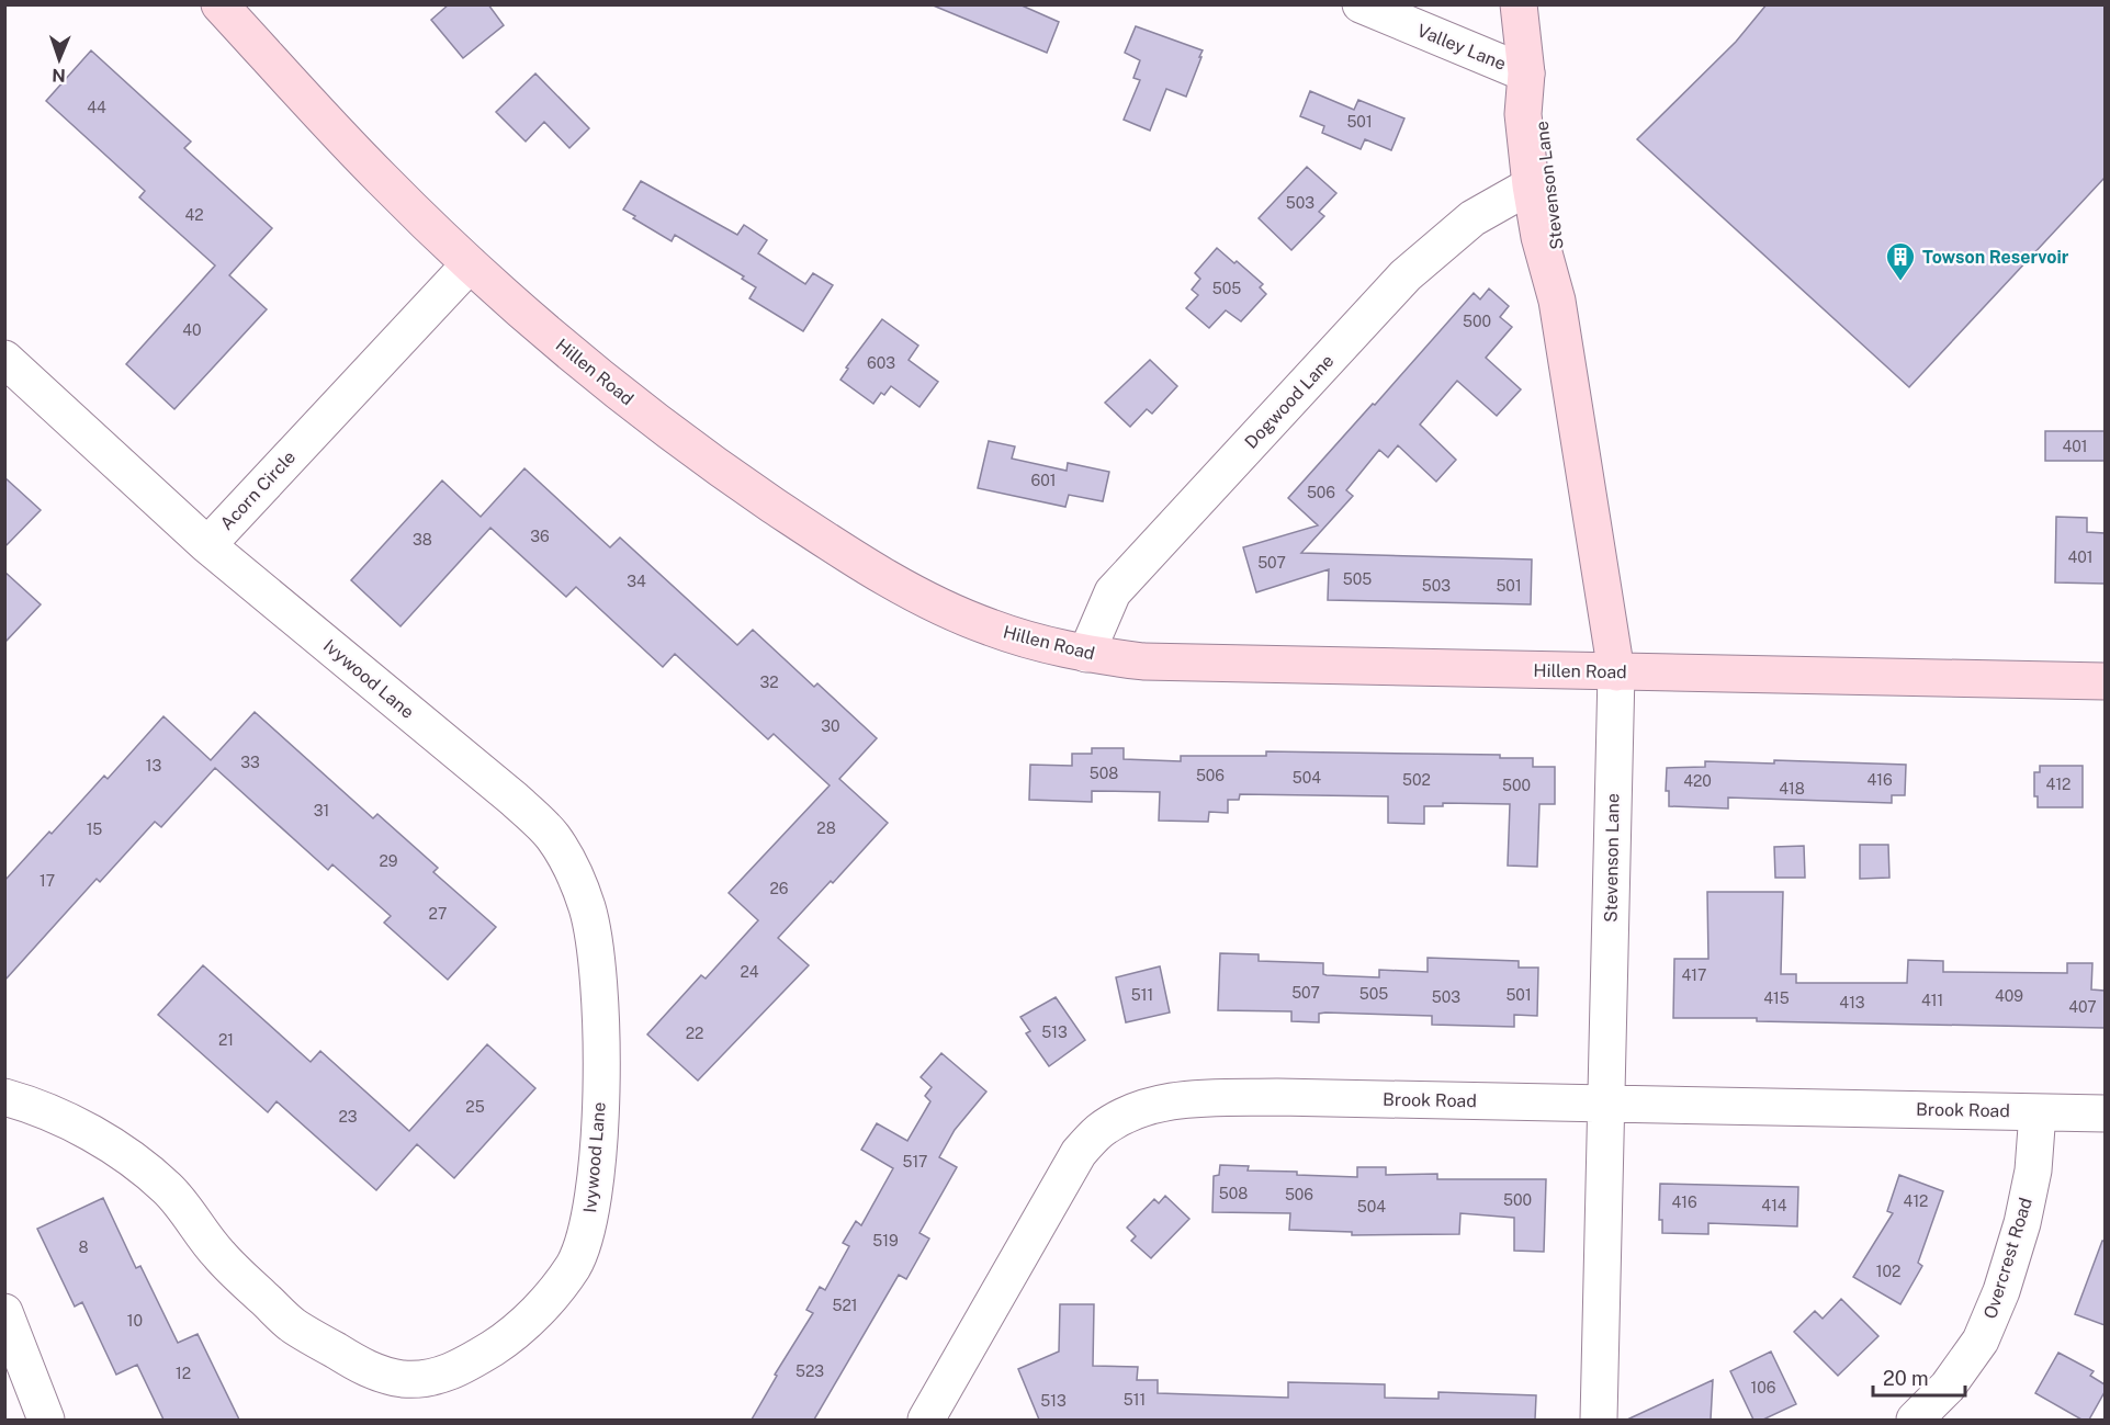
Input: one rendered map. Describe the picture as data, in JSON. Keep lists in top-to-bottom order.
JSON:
{
  "streets": {
    "street": [
      "Valley Lane",
      "Stevenson Lane",
      "Hillen Road",
      "Dogwood Lane",
      "Acorn Circle",
      "Ivywood Lane",
      "Brook Road",
      "Overcrest Road"
    ]
  },
  "crossings": [
    ["Valley Lane", "Stevenson Lane"],
    ["Stevenson Lane", "Hillen Road"],
    ["Stevenson Lane", "Dogwood Lane"],
    ["Stevenson Lane", "Brook Road"],
    ["Hillen Road", "Dogwood Lane"],
    ["Hillen Road", "Acorn Circle"],
    ["Acorn Circle", "Ivywood Lane"],
    ["Brook Road", "Overcrest Road"]
  ],
  "places": {
    "building": ["Towson Reservoir"]
  },
  "house_numbers": [
    "44",
    "501",
    "503",
    "42",
    "505",
    "500",
    "40",
    "603",
    "401",
    "601",
    "506",
    "36",
    "38",
    "401",
    "507",
    "505",
    "34",
    "503",
    "501",
    "32",
    "30",
    "33",
    "13",
    "508",
    "506",
    "504",
    "502",
    "416",
    "420",
    "412",
    "500",
    "418",
    "31",
    "28",
    "15",
    "29",
    "17",
    "26",
    "27",
    "24",
    "417",
    "507",
    "505",
    "511",
    "501",
    "409",
    "503",
    "415",
    "411",
    "413",
    "407",
    "513",
    "22",
    "21",
    "25",
    "23",
    "517",
    "508",
    "506",
    "500",
    "412",
    "416",
    "414",
    "504",
    "519",
    "8",
    "102",
    "521",
    "10",
    "523",
    "12",
    "106",
    "511",
    "513"
  ],
  "scale_bar": "20 m",
  "north": "bottom"
}
